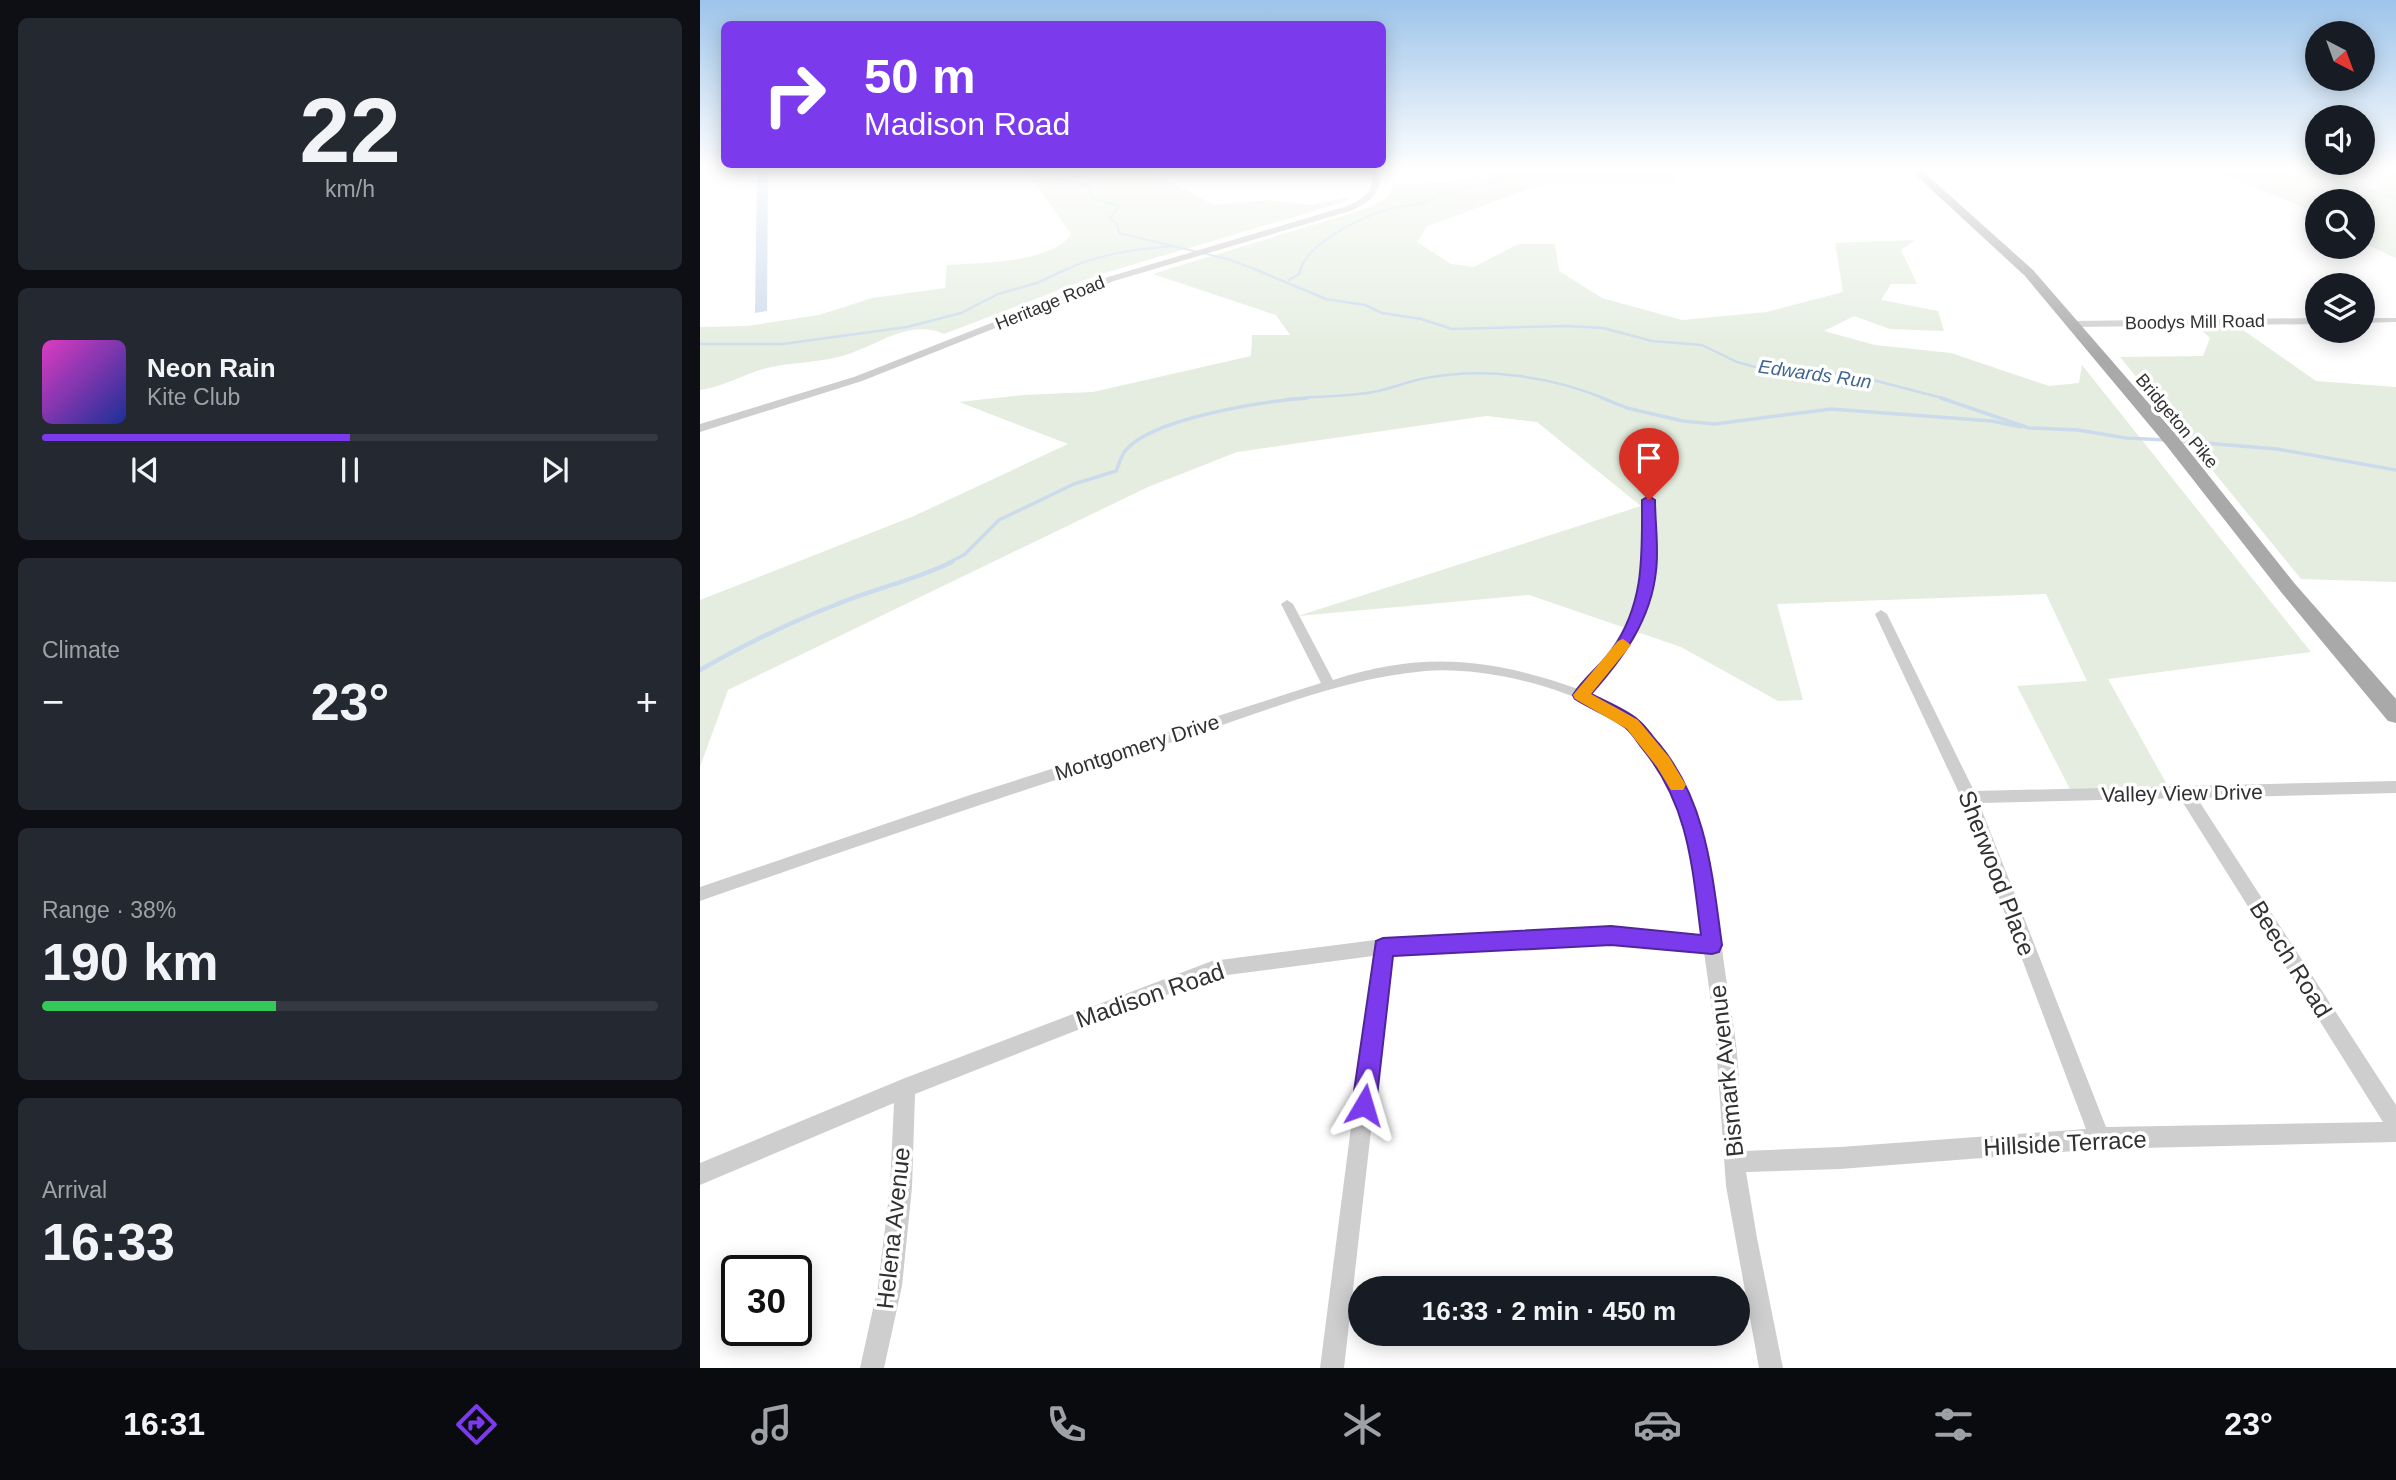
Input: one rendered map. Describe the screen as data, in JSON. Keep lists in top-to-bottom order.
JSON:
{
  "streets": {
    "main road": ["Bridgeton Pike"],
    "street": [
      "Heritage Road",
      "Boodys Mill Road",
      "Montgomery Drive",
      "Valley View Drive",
      "Sherwood Place",
      "Beech Road",
      "Madison Road",
      "Bismark Avenue",
      "Hillside Terrace",
      "Helena Avenue"
    ]
  },
  "crossings": [
    ["Boodys Mill Road", "Bridgeton Pike"],
    ["Montgomery Drive", "Bismark Avenue"],
    ["Valley View Drive", "Sherwood Place"],
    ["Valley View Drive", "Beech Road"],
    ["Sherwood Place", "Hillside Terrace"],
    ["Madison Road", "Bismark Avenue"],
    ["Madison Road", "Helena Avenue"],
    ["Bismark Avenue", "Hillside Terrace"]
  ],
  "water": ["Edwards Run"],
  "north": "bottom right",
  "page": {
    "tile": [
      ["22", "km/h"],
      "Climate",
      ["Range · 38%", "190 km"],
      ["Arrival", "16:33"]
    ],
    "turn": ["50 m", "Madison Road"],
    "song": ["Neon Rain", "Kite Club"],
    "heat": ["−", "23°", "+"],
    "limit": "30",
    "trip": "16:33 · 2 min · 450 m",
    "tabs": ["16:31", "23°"]
  }
}
